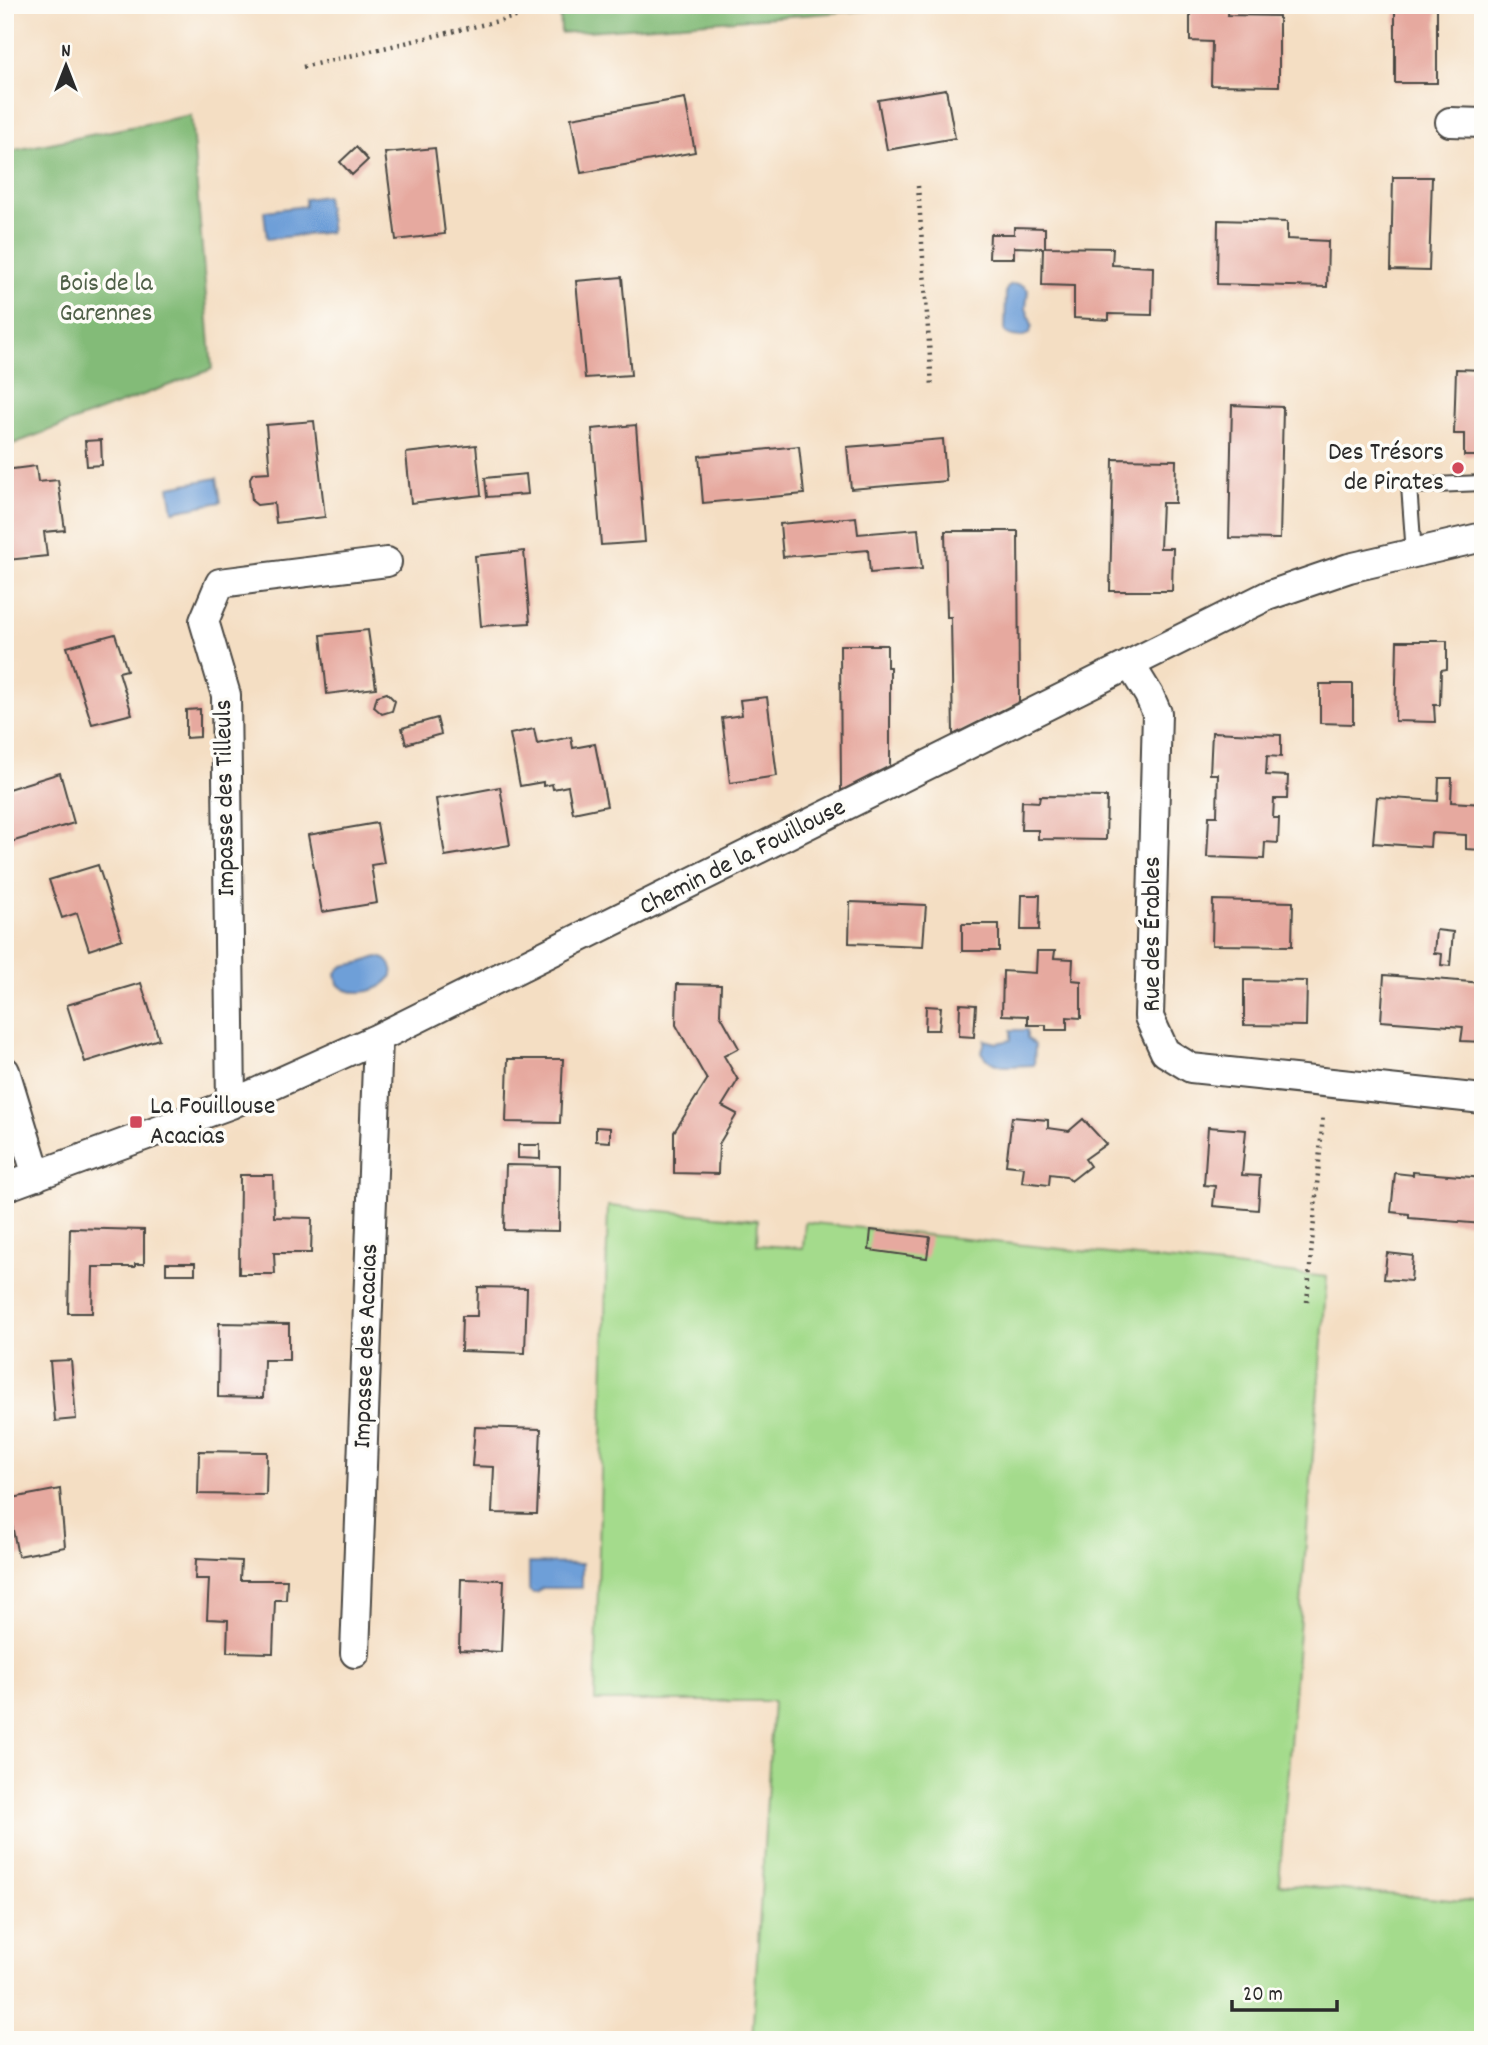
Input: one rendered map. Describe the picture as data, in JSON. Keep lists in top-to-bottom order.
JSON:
{
  "streets": {
    "street": [
      "Impasse des Tilleuls",
      "Chemin de la Fouillouse",
      "Rue des Érables",
      "Impasse des Acacias"
    ]
  },
  "crossings": [
    ["Impasse des Tilleuls", "Chemin de la Fouillouse"],
    ["Chemin de la Fouillouse", "Rue des Érables"],
    ["Chemin de la Fouillouse", "Impasse des Acacias"]
  ],
  "parks": ["Bois de la Garennes"],
  "places": {
    "other": ["Des Trésors de Pirates"],
    "transit": ["La Fouillouse Acacias"]
  },
  "scale_bar": "20 m",
  "north": "top"
}
